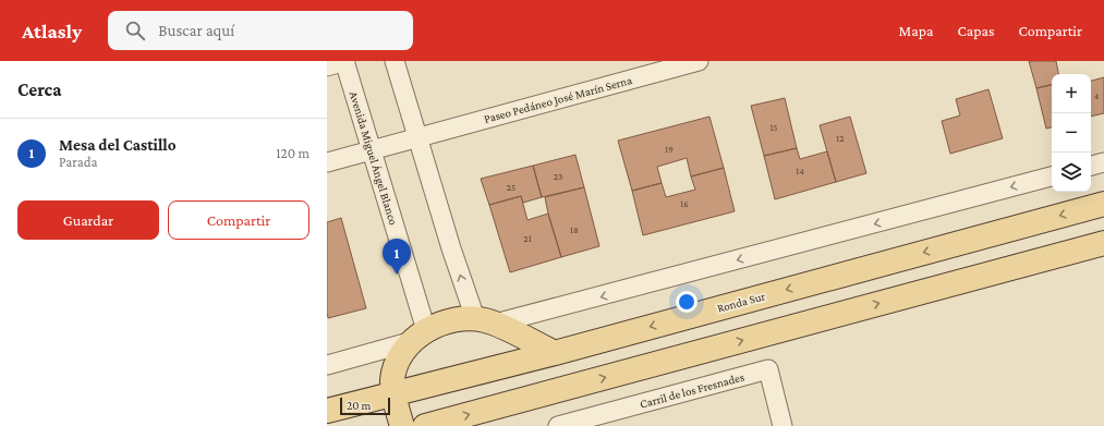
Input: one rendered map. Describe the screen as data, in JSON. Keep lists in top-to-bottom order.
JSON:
{
  "streets": {
    "main road": ["Ronda Sur"],
    "street": ["Paseo Pedáneo José Marín Serna", "Avenida Miguel Ángel Blanco", "Carril de los Fresnades"]
  },
  "crossings": [
    ["Paseo Pedáneo José Marín Serna", "Avenida Miguel Ángel Blanco"]
  ],
  "house_numbers": [
    "4",
    "15",
    "12",
    "19",
    "14",
    "23",
    "25",
    "16",
    "18",
    "21"
  ],
  "scale_bar": "20 m",
  "page": {
    "header": "Atlasly",
    "search": "Buscar aquí",
    "nav": ["Mapa", "Capas", "Compartir"],
    "heading": "Cerca",
    "map_buttons": ["+", "−"],
    "list": [
      {
        "mark": "1",
        "name": "Mesa del Castillo",
        "note": "Parada",
        "value": "120 m"
      }
    ],
    "buttons": ["Guardar", "Compartir"],
    "pins": "1",
    "scale": "20 m"
  }
}
